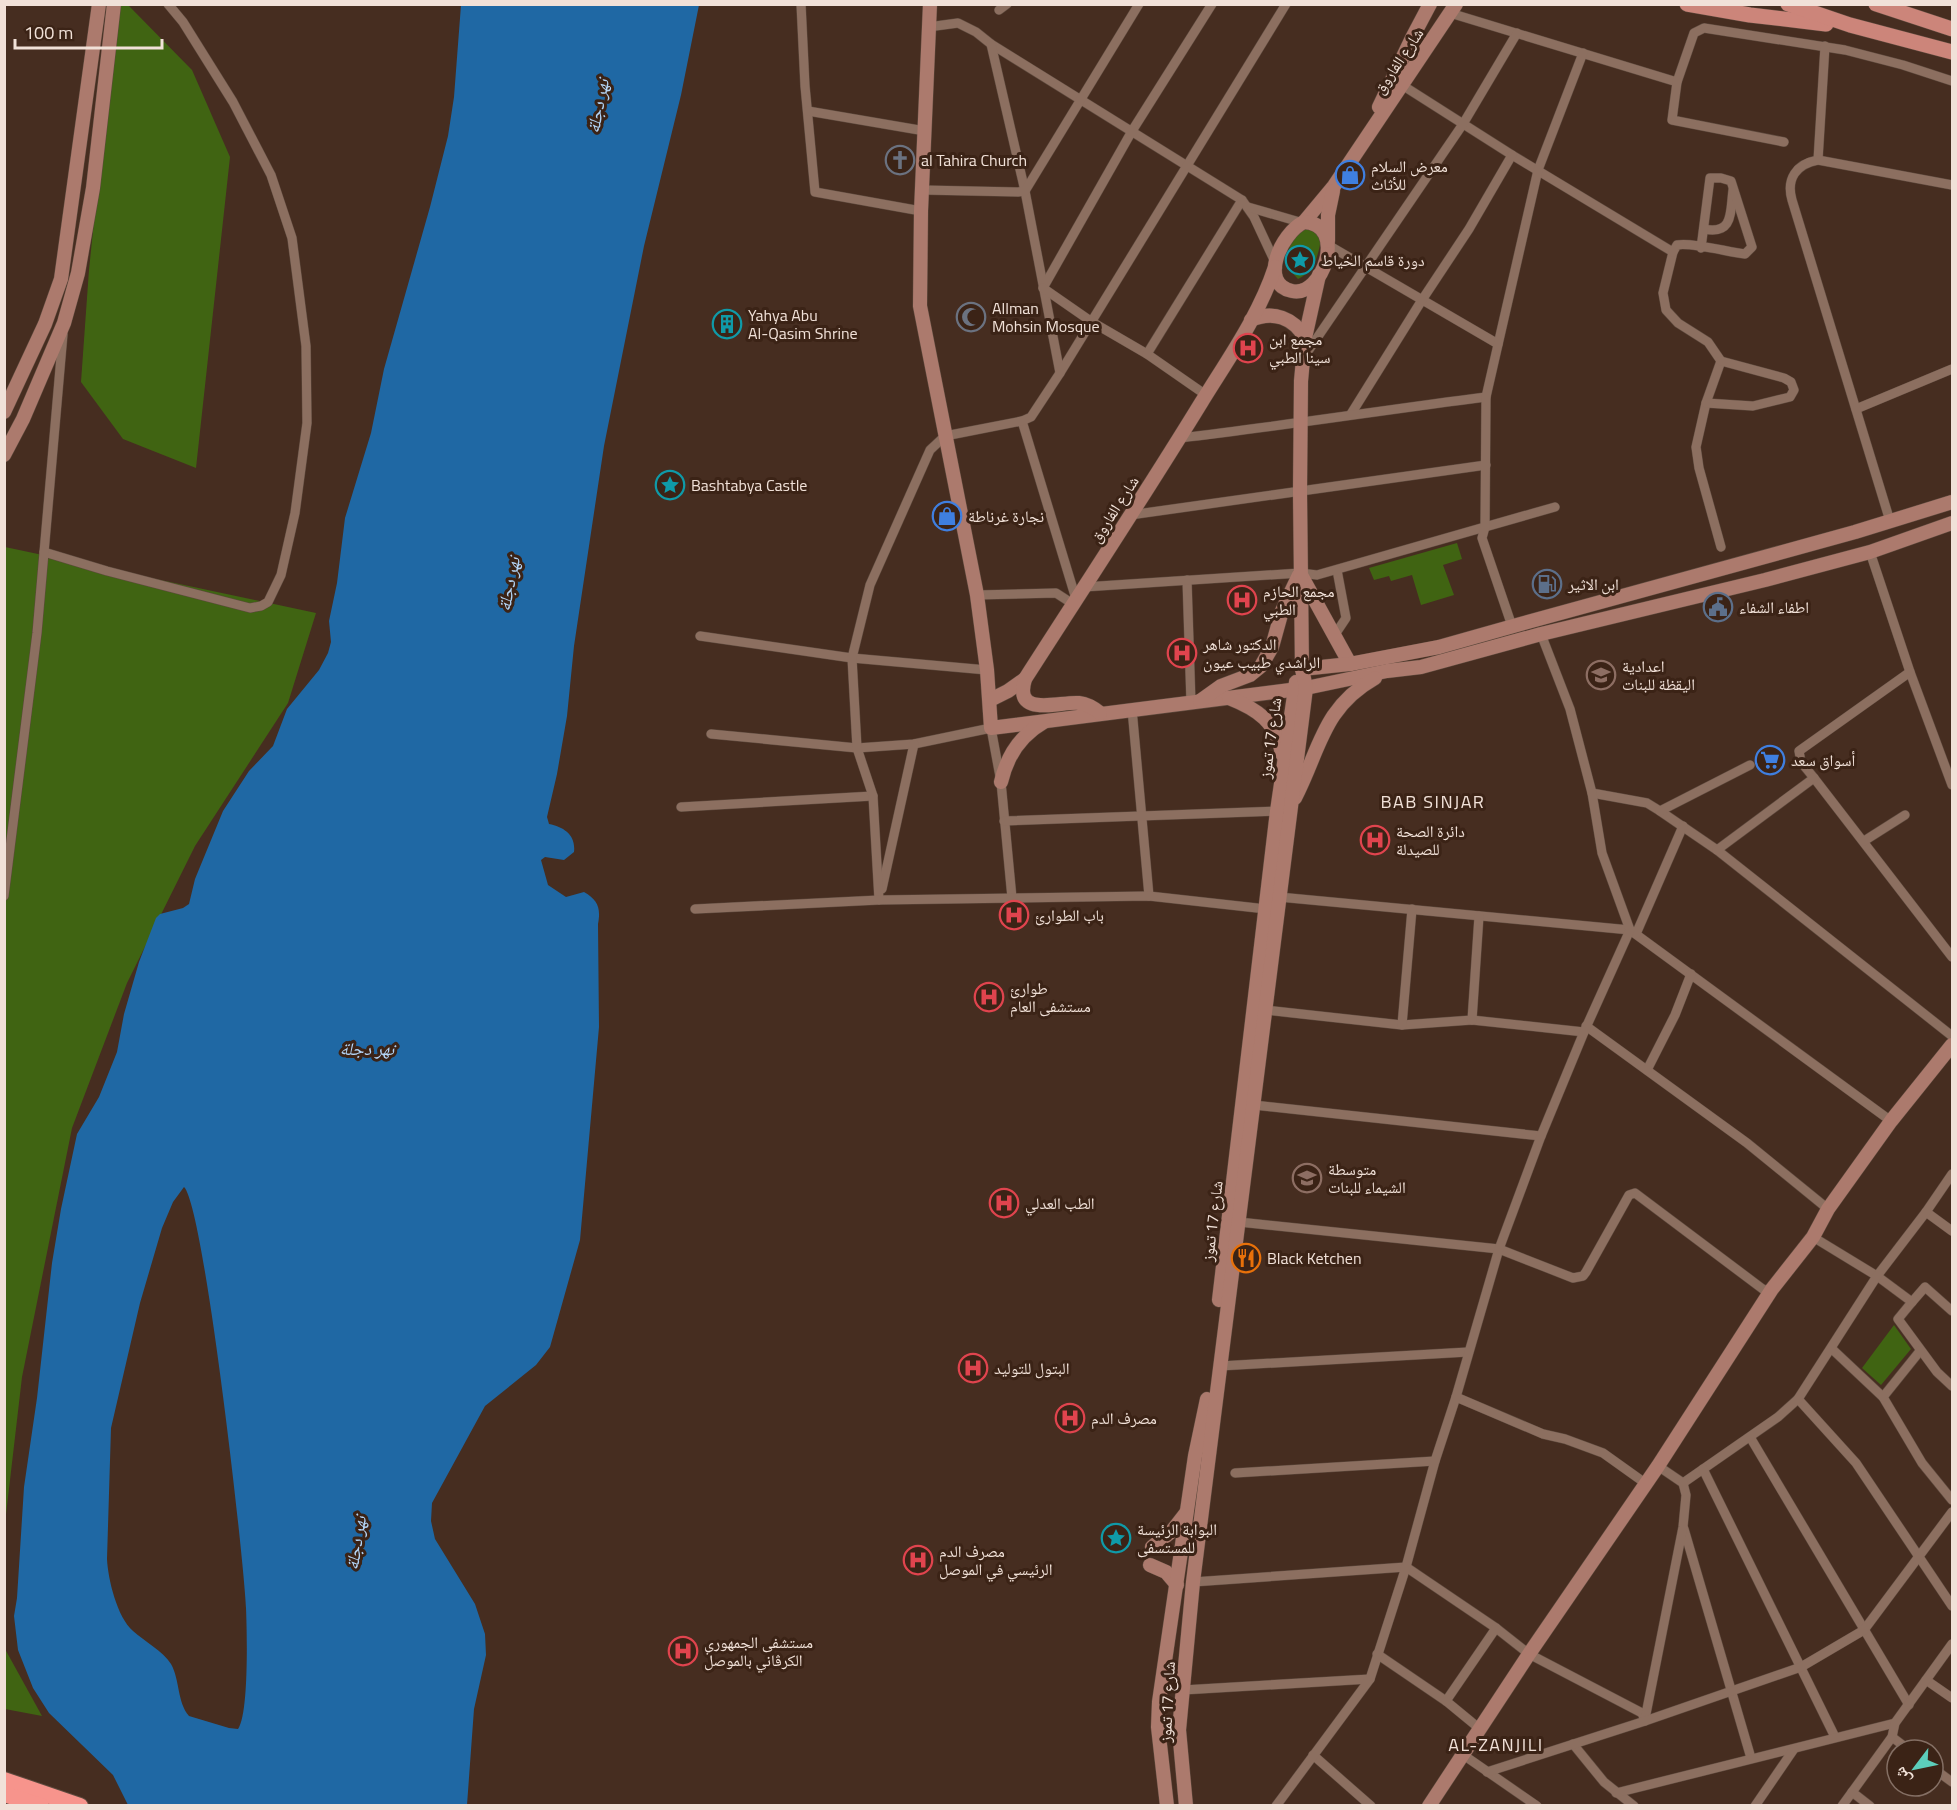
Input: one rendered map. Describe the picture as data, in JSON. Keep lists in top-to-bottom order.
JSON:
{
  "streets": {
    "main road": ["شارع الفاروق", "شارع 17 تموز"]
  },
  "crossings": [
    ["شارع الفاروق", "شارع 17 تموز"]
  ],
  "districts": ["BAB SINJAR", "AL-ZANJILI"],
  "water": ["نهر دجلة"],
  "places": {
    "church": ["al Tahira Church"],
    "shop": ["معرض السلام للأثاث", "نجارة غرناطة"],
    "place": ["دورة قاسم الخياط", "Bashtabya Castle", "البوابة الرئيسة للمستسفى"],
    "mosque": ["Allman Mohsin Mosque"],
    "building": ["Yahya Abu Al-Qasim Shrine"],
    "hospital": [
      "مجمع ابن سينا الطبي",
      "مجمع الحازم الطبي",
      "الدكتور شاهر الراشدي طبيب عيون",
      "دائرة الصحة للصيدلة",
      "باب الطوارئ",
      "طوارئ مستشفى العام",
      "الطب العدلي",
      "البتول للتوليد",
      "مصرف الدم",
      "مصرف الدم الرئيسي في الموصل",
      "مستشفى الجمهوري الكرڤاني بالموصل"
    ],
    "fuel station": ["ابن الاثير"],
    "public building": ["اطفاء الشفاء"],
    "school or university": ["اعدادية اليقظة للبنات", "متوسطة الشيماء للبنات"],
    "supermarket": ["أسواق سعد"],
    "restaurant": ["Black Ketchen"]
  },
  "scale_bar": "100 m",
  "north": "bottom left"
}
